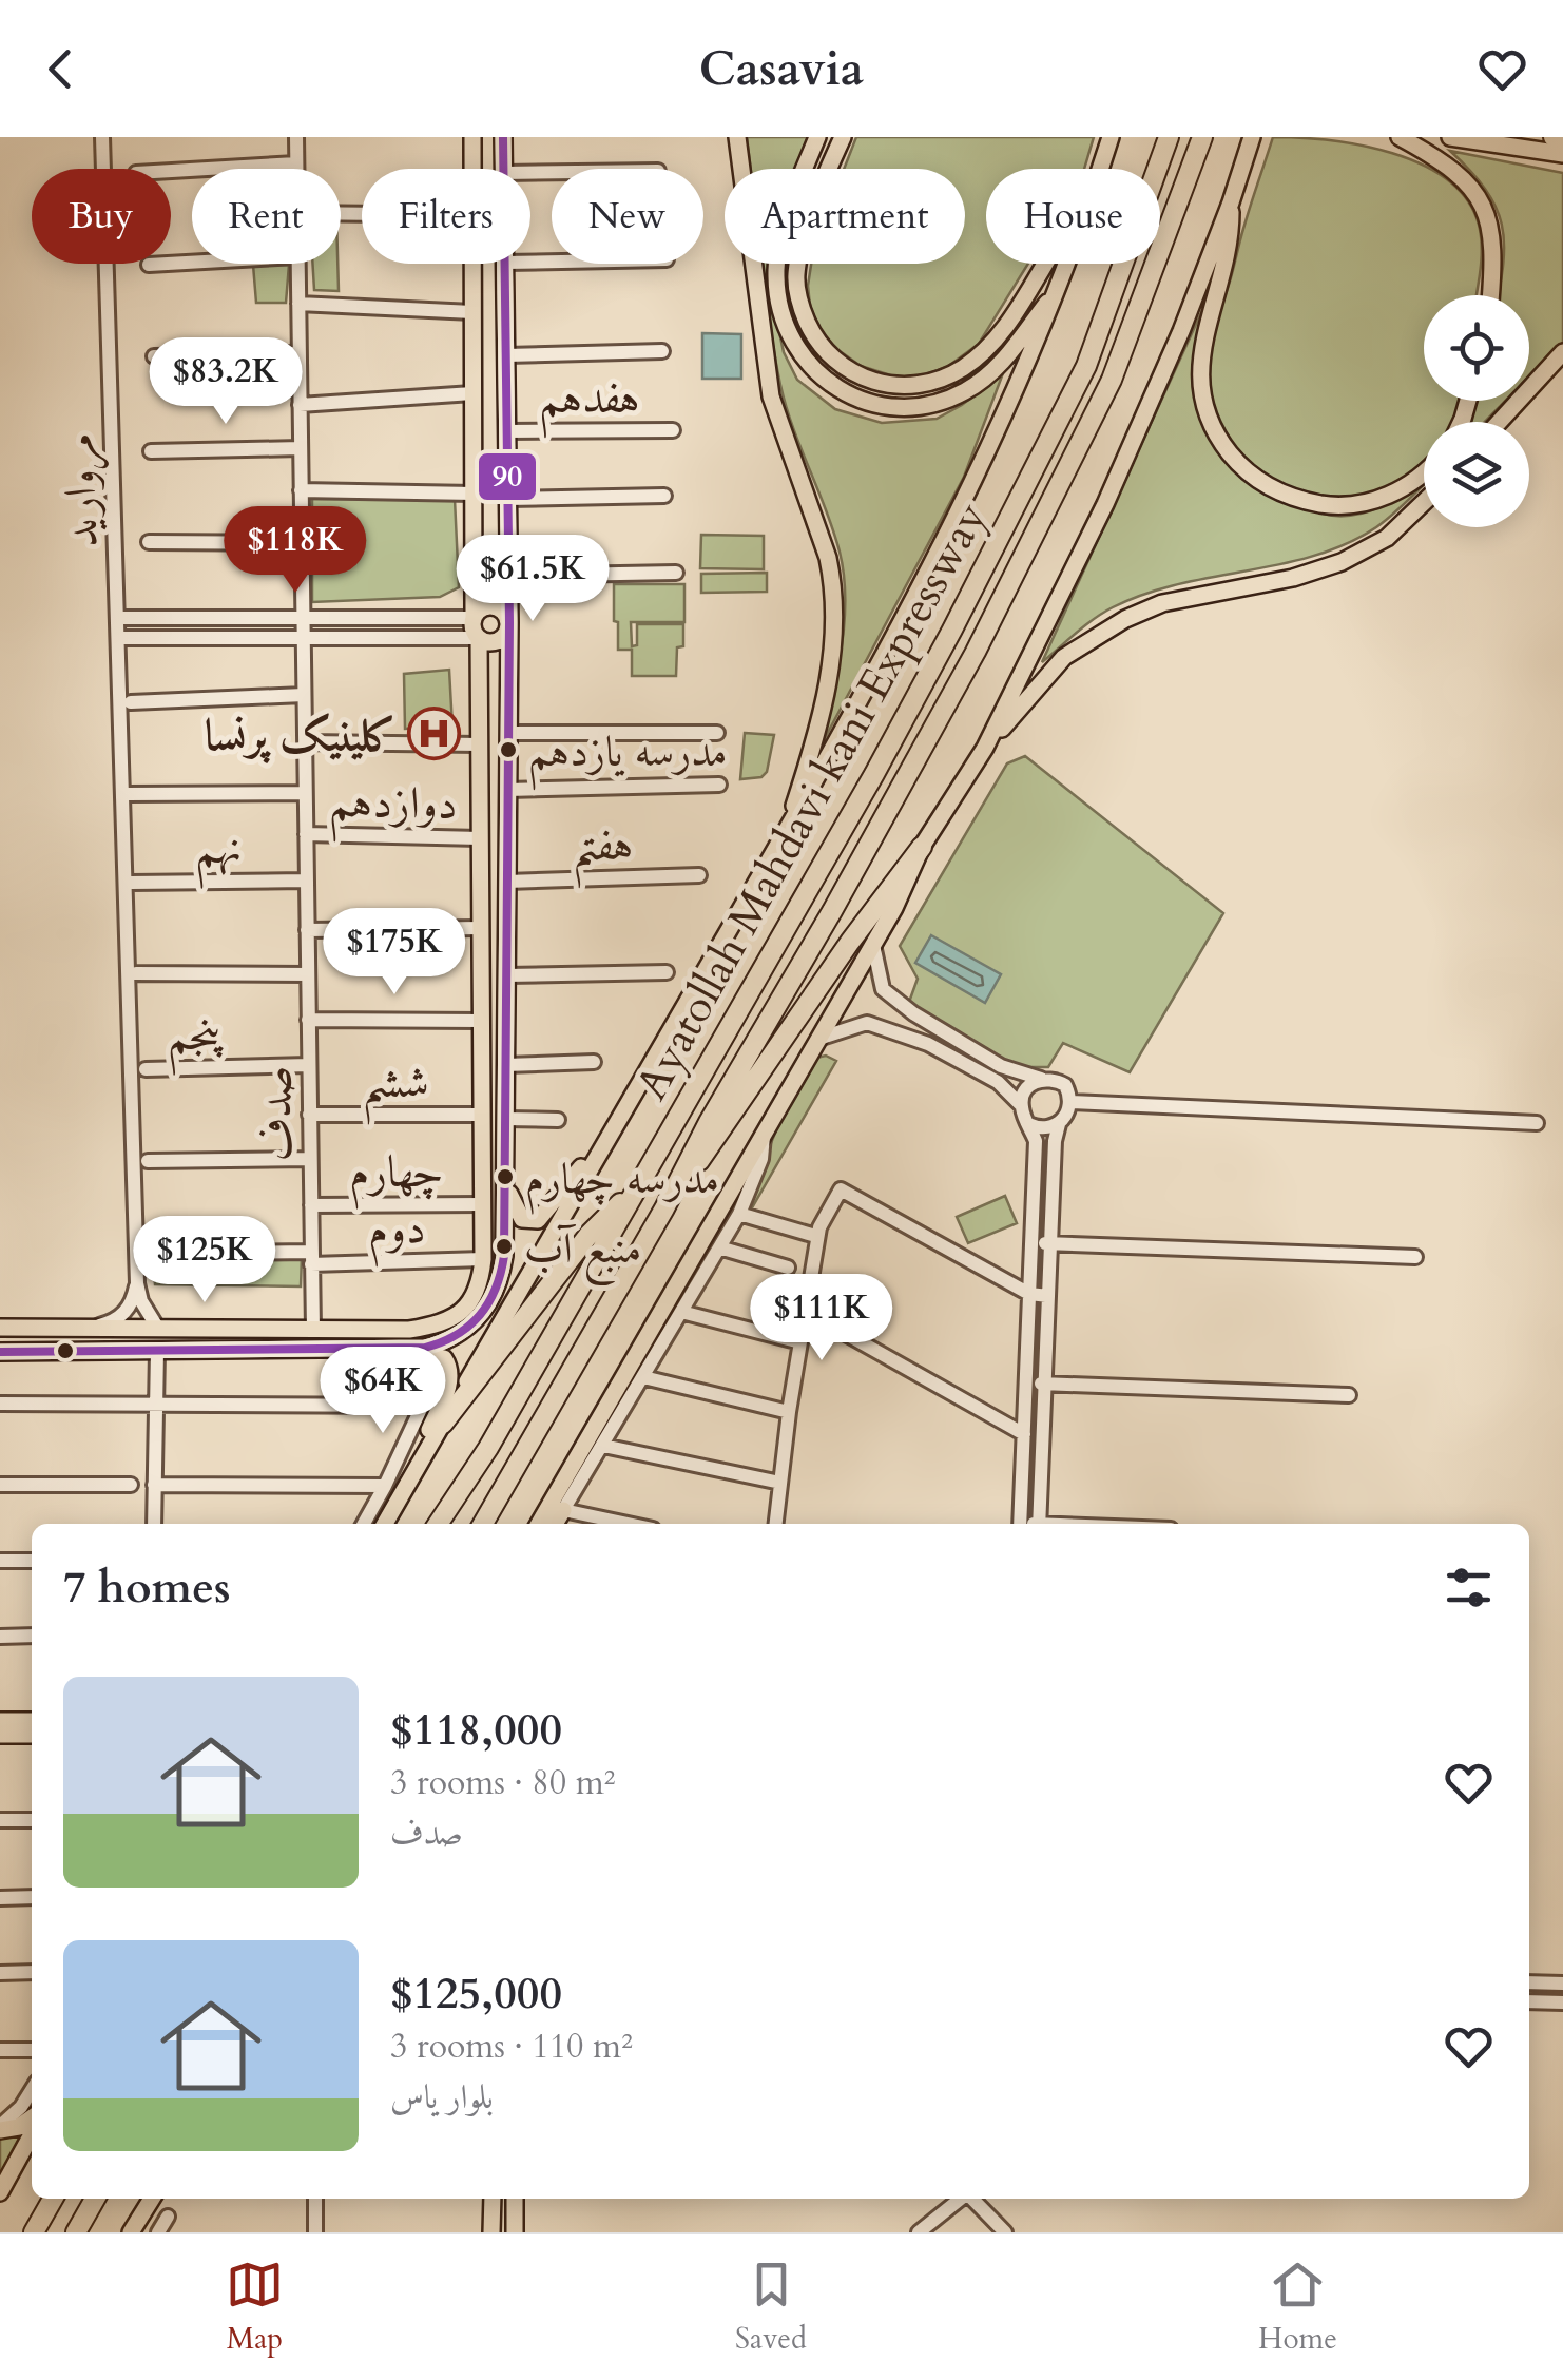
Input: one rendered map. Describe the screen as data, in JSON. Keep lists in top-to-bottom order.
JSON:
{
  "streets": {
    "highway": ["Ayatollah Mahdavi kani Expressway"],
    "street": [
      "هفدهم",
      "مروارید",
      "دوازدهم",
      "هفتم",
      "نهم",
      "پنجم",
      "ششم",
      "صدف",
      "چهارم",
      "دوم"
    ]
  },
  "crossings": [
    ["دوازدهم", "صدف"],
    ["نهم", "صدف"],
    ["پنجم", "صدف"],
    ["ششم", "صدف"],
    ["صدف", "چهارم"],
    ["صدف", "دوم"]
  ],
  "places": {
    "hospital": ["کلینیک پرنسا"],
    "other": ["مدرسه یازدهم", "مدرسه چهارم", "منبع آب"]
  },
  "lines": ["transit line 90"],
  "page": {
    "header": "Casavia",
    "chip": [
      "Buy",
      "Rent",
      "Filters",
      "New",
      "Apartment",
      "House"
    ],
    "price": [
      "$83.2K",
      "$118K",
      "$61.5K",
      "$175K",
      "$125K",
      "$111K",
      "$64K"
    ],
    "heading": "7 homes",
    "list": [
      {
        "name": "$118,000",
        "note": "3 rooms · 80 m² · صدف"
      },
      {
        "name": "$125,000",
        "note": "3 rooms · 110 m² · بلوار یاس"
      }
    ],
    "tabs": ["Map", "Saved", "Home"]
  }
}
